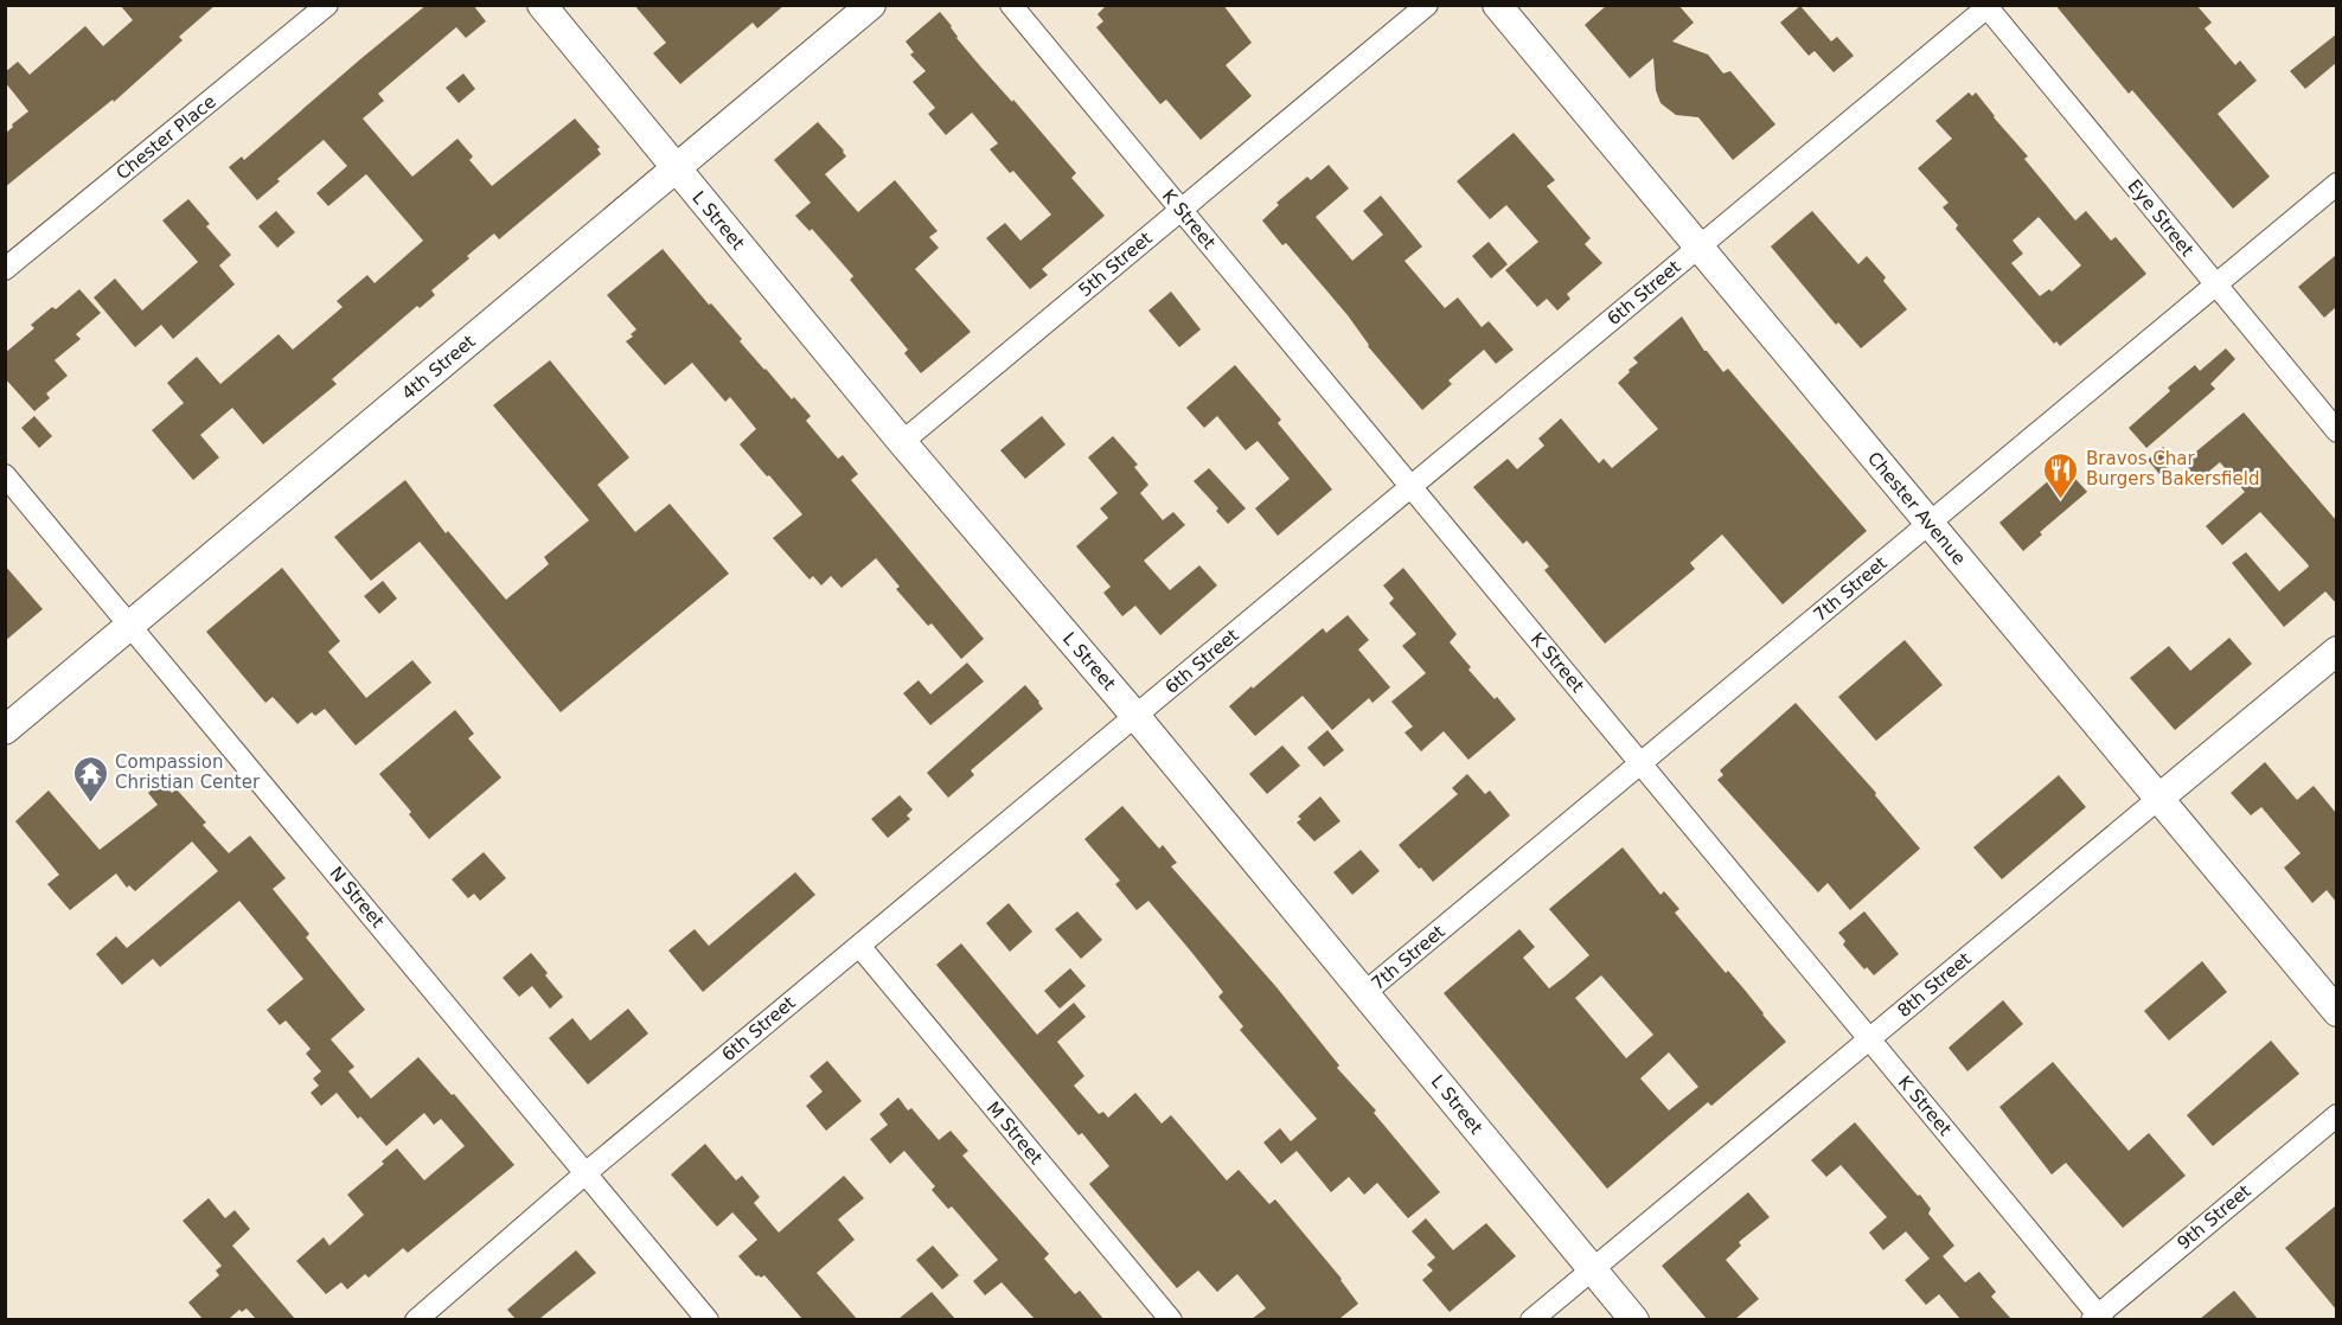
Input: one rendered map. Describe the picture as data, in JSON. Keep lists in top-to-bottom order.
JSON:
{
  "streets": {
    "street": [
      "Chester Place",
      "Eye Street",
      "K Street",
      "L Street",
      "5th Street",
      "6th Street",
      "4th Street",
      "Chester Avenue",
      "7th Street",
      "N Street",
      "8th Street",
      "M Street",
      "9th Street"
    ]
  },
  "crossings": [
    ["Eye Street", "6th Street"],
    ["Eye Street", "7th Street"],
    ["K Street", "5th Street"],
    ["K Street", "6th Street"],
    ["K Street", "7th Street"],
    ["K Street", "8th Street"],
    ["K Street", "9th Street"],
    ["L Street", "5th Street"],
    ["L Street", "6th Street"],
    ["L Street", "4th Street"],
    ["L Street", "7th Street"],
    ["L Street", "8th Street"],
    ["6th Street", "Chester Avenue"],
    ["6th Street", "N Street"],
    ["6th Street", "M Street"],
    ["4th Street", "N Street"],
    ["Chester Avenue", "7th Street"],
    ["Chester Avenue", "8th Street"]
  ],
  "places": {
    "restaurant": ["Bravos Char Burgers Bakersfield"],
    "temple": ["Compassion Christian Center"]
  }
}
